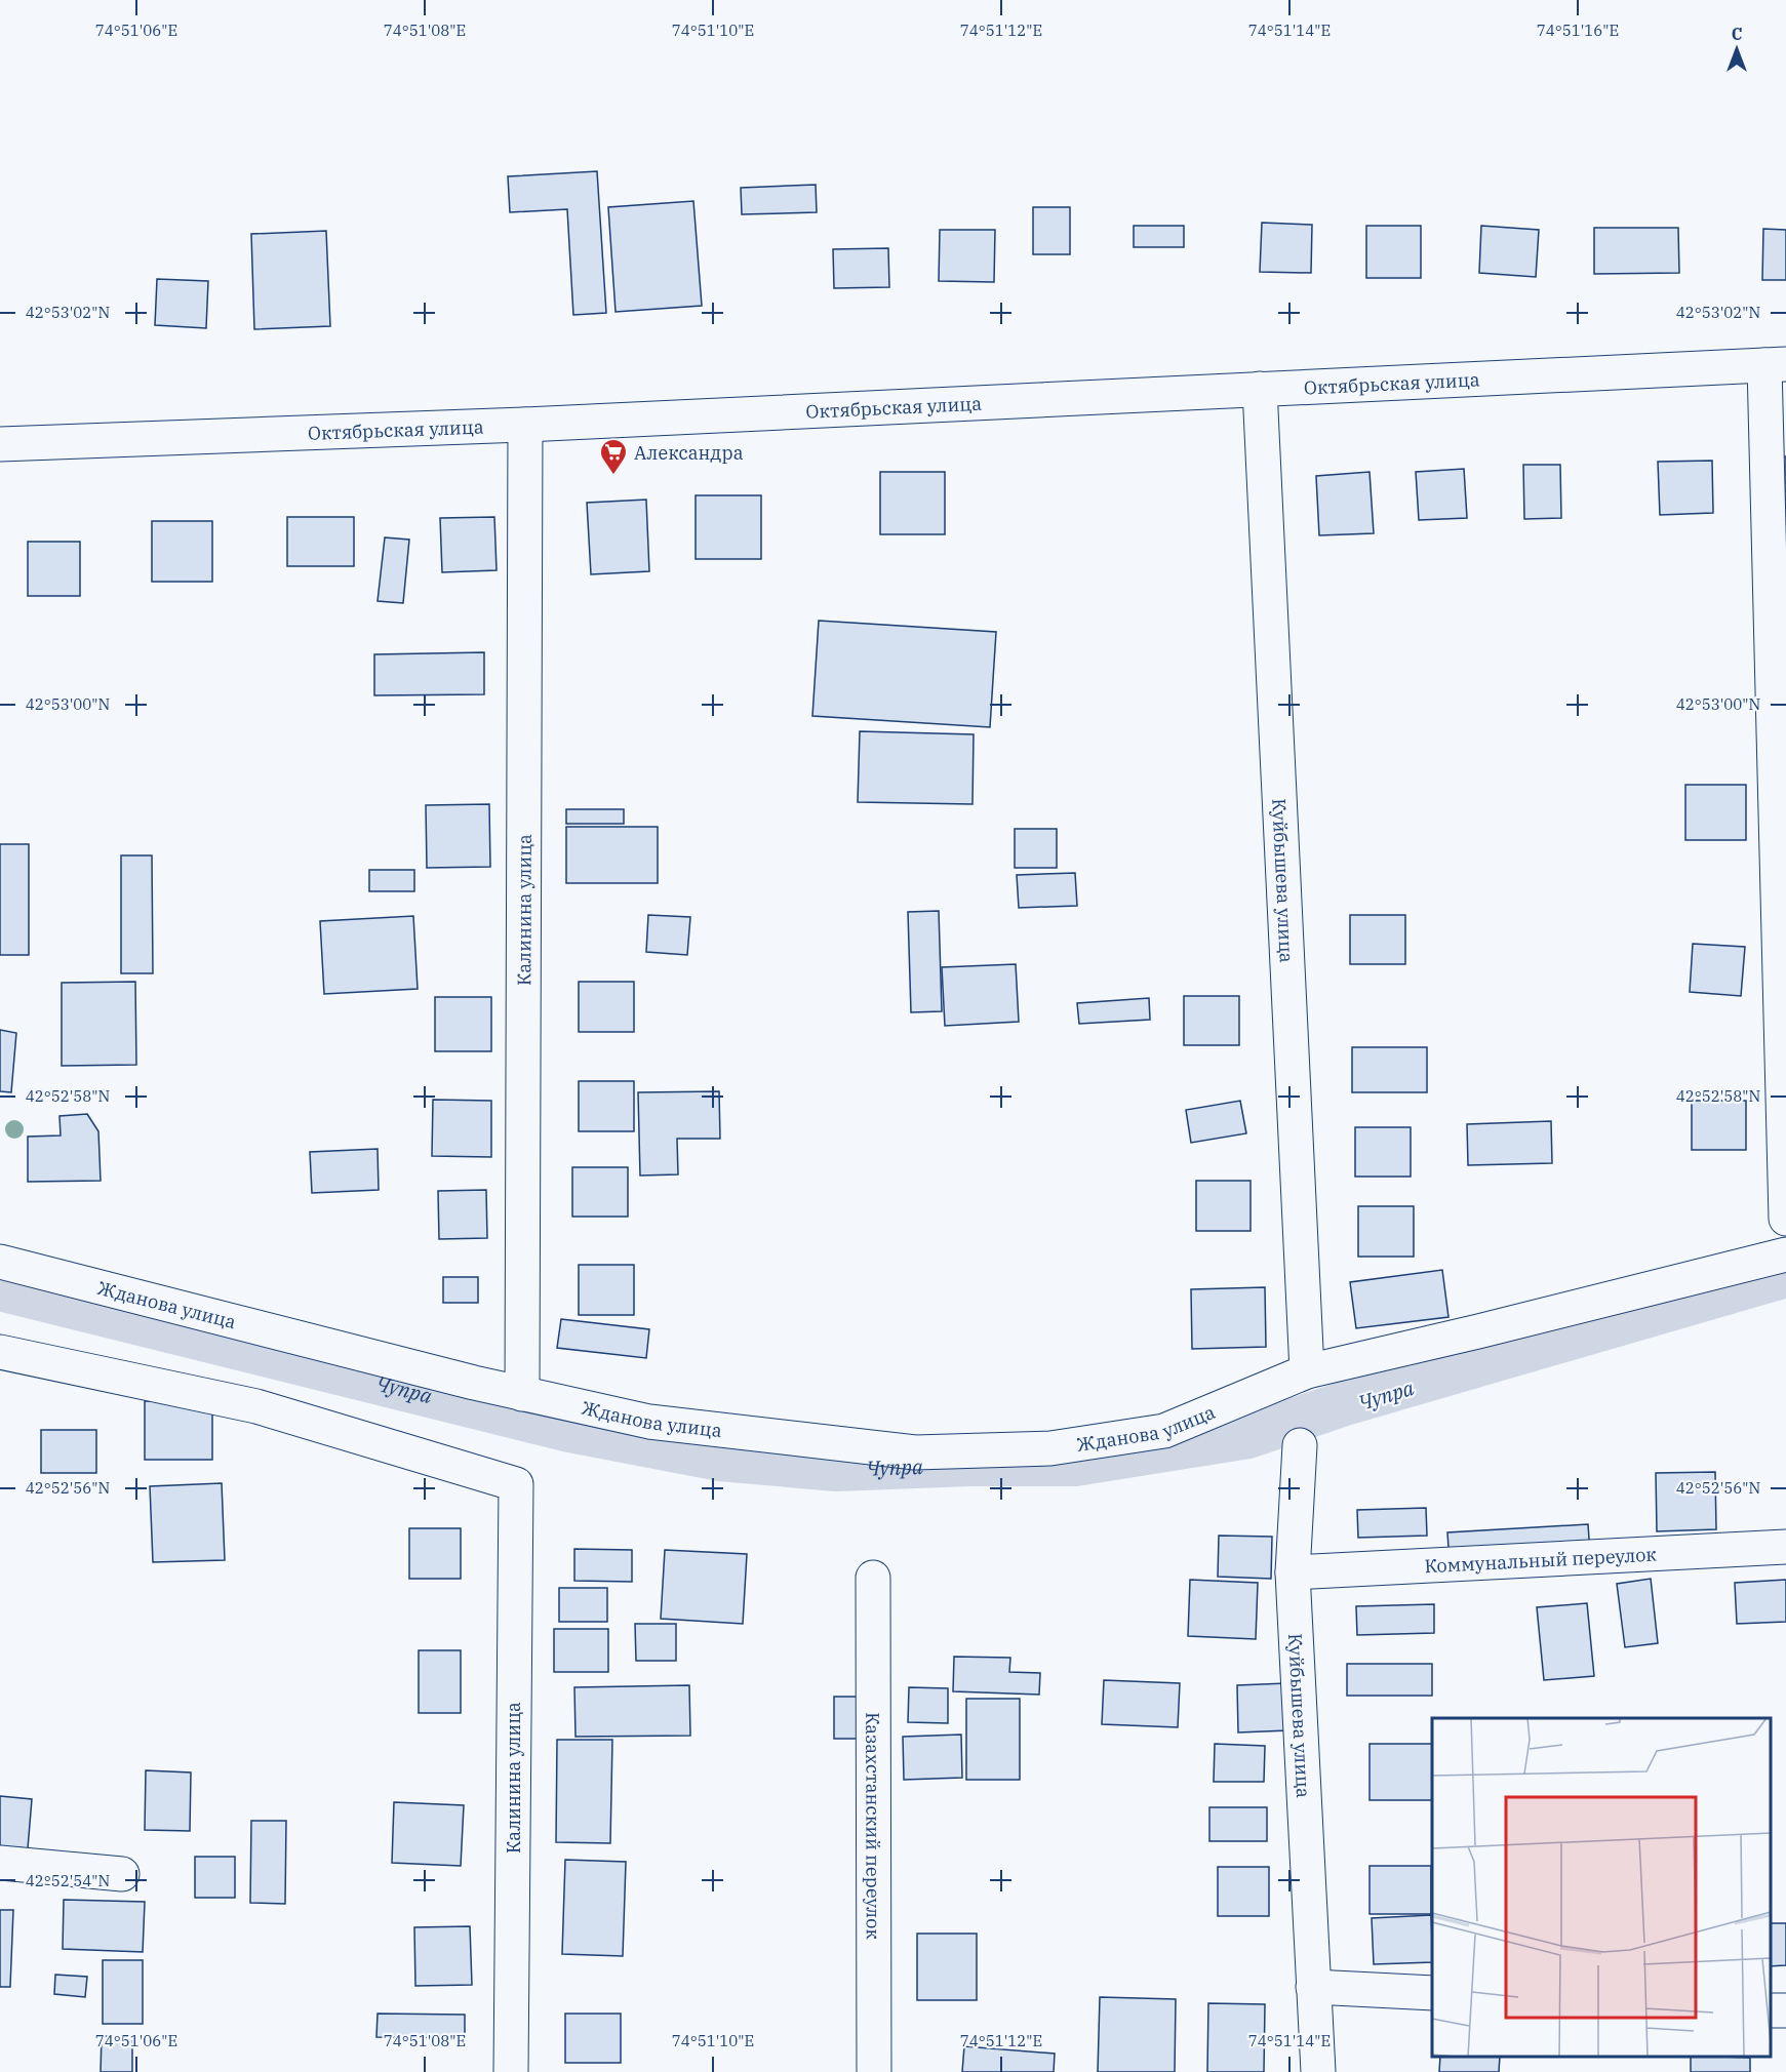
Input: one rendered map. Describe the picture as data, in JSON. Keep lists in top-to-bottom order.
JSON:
{
  "streets": {
    "street": [
      "Октябрьская улица",
      "Куйбышева улица",
      "Калинина улица",
      "Жданова улица",
      "Коммунальный переулок",
      "Казахстанский переулок"
    ]
  },
  "crossings": [
    ["Октябрьская улица", "Куйбышева улица"],
    ["Октябрьская улица", "Калинина улица"],
    ["Куйбышева улица", "Жданова улица"],
    ["Куйбышева улица", "Коммунальный переулок"],
    ["Калинина улица", "Жданова улица"]
  ],
  "water": ["Чупра"],
  "places": {
    "supermarket": ["Александра"]
  },
  "north": "top",
  "coordinates": [
    "74°51'06\"E",
    "74°51'08\"E",
    "74°51'10\"E",
    "74°51'12\"E",
    "74°51'14\"E",
    "74°51'16\"E",
    "42°53'02\"N",
    "42°53'00\"N",
    "42°52'58\"N",
    "42°52'56\"N",
    "42°52'54\"N"
  ]
}
